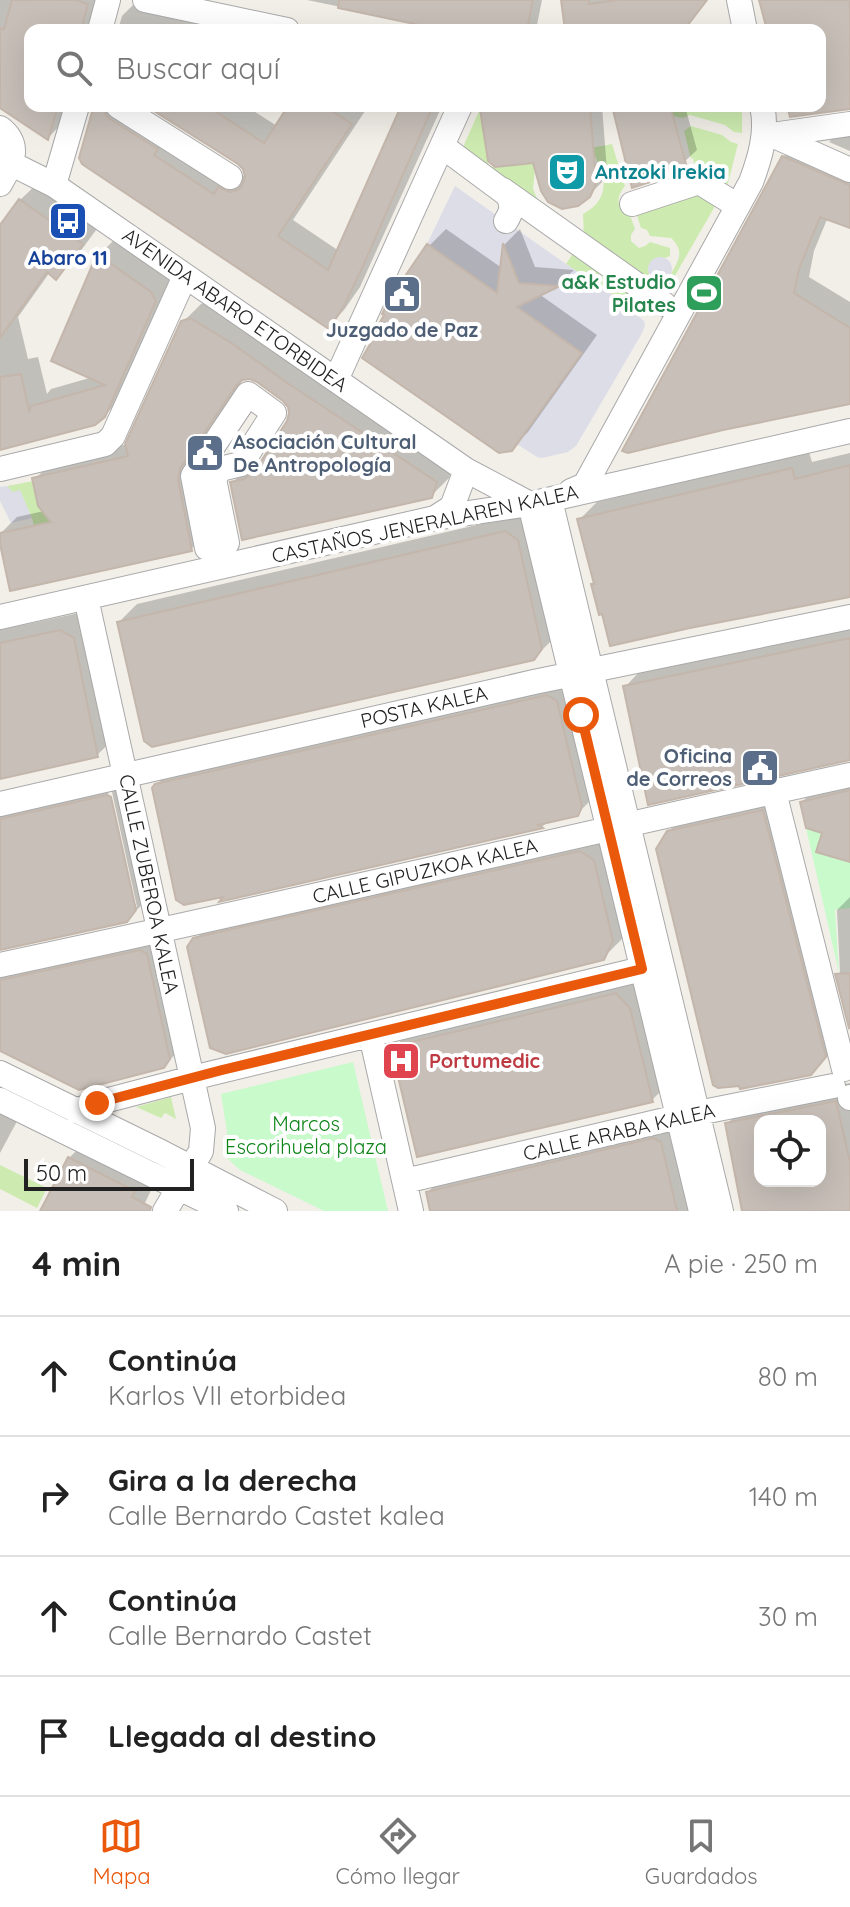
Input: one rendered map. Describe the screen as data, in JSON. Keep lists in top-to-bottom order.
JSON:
{
  "streets": {
    "street": [
      "AVENIDA ABARO ETORBIDEA",
      "CASTAÑOS JENERALAREN KALEA",
      "POSTA KALEA",
      "CALLE GIPUZKOA KALEA",
      "CALLE ZUBEROA KALEA",
      "CALLE ARABA KALEA"
    ]
  },
  "crossings": [
    ["AVENIDA ABARO ETORBIDEA", "CASTAÑOS JENERALAREN KALEA"],
    ["CASTAÑOS JENERALAREN KALEA", "CALLE ZUBEROA KALEA"],
    ["POSTA KALEA", "CALLE ZUBEROA KALEA"],
    ["CALLE GIPUZKOA KALEA", "CALLE ZUBEROA KALEA"]
  ],
  "parks": ["Marcos Escorihuela plaza"],
  "places": {
    "theatre": ["Antzoki Irekia"],
    "bus stop": ["Abaro 11"],
    "sports": ["a&k Estudio Pilates"],
    "public building": ["Juzgado de Paz", "Asociación Cultural De Antropología", "Oficina de Correos"],
    "hospital": ["Portumedic"]
  },
  "scale_bar": "50 m",
  "page": {
    "search": "Buscar aquí",
    "scale": "50 m",
    "heading": ["4 min", "A pie · 250 m"],
    "list": [
      ["Continúa", "Karlos VII etorbidea", "80 m"],
      ["Gira a la derecha", "Calle Bernardo Castet kalea", "140 m"],
      ["Continúa", "Calle Bernardo Castet", "30 m"],
      "Llegada al destino"
    ],
    "nav": ["Mapa", "Cómo llegar", "Guardados"]
  }
}
